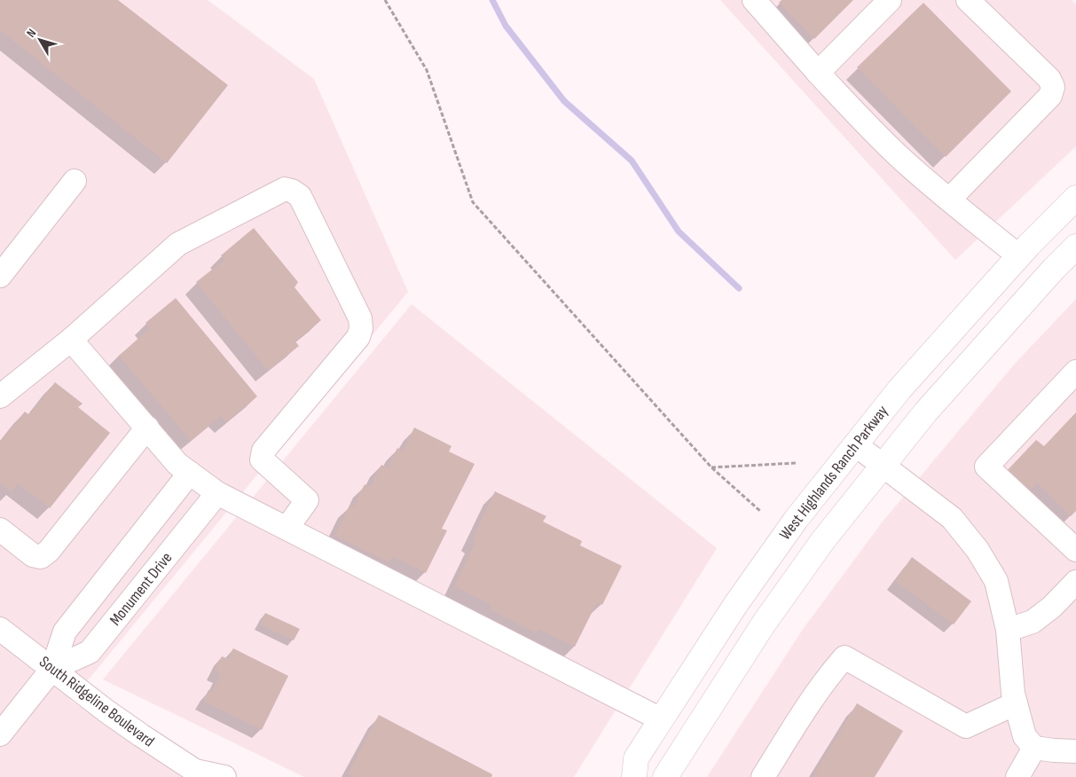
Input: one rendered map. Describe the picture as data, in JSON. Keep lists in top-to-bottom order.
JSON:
{
  "streets": {
    "main road": ["West Highlands Ranch Parkway"],
    "street": ["Monument Drive", "South Ridgeline Boulevard"]
  },
  "crossings": [
    ["Monument Drive", "South Ridgeline Boulevard"]
  ],
  "north": "top left"
}
